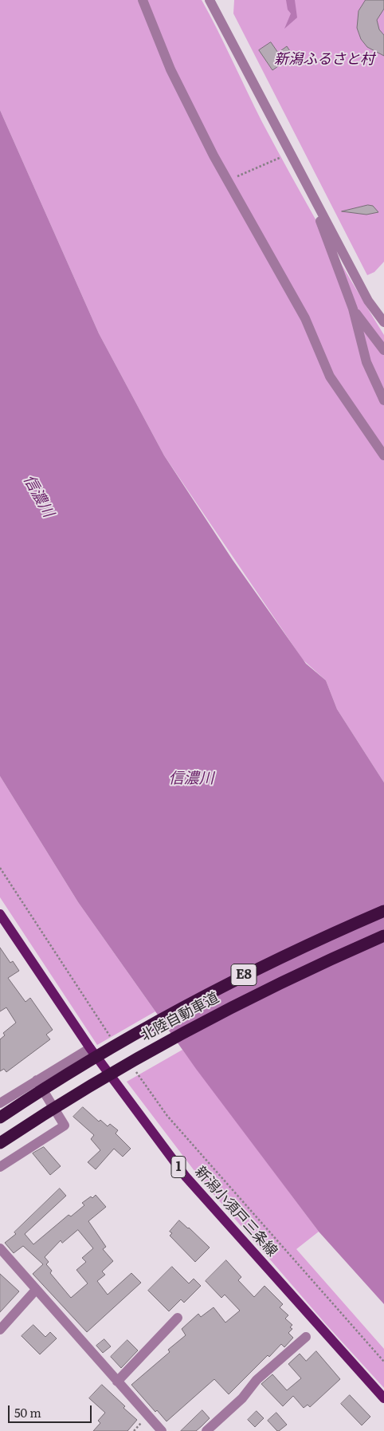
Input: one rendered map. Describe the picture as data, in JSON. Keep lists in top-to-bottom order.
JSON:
{
  "streets": {
    "highway": ["E8", "北陸自動車道"],
    "main road": ["1", "新潟小須戸三条線"]
  },
  "water": ["信濃川"],
  "parks": ["新潟ふるさと村"],
  "scale_bar": "50 m"
}
